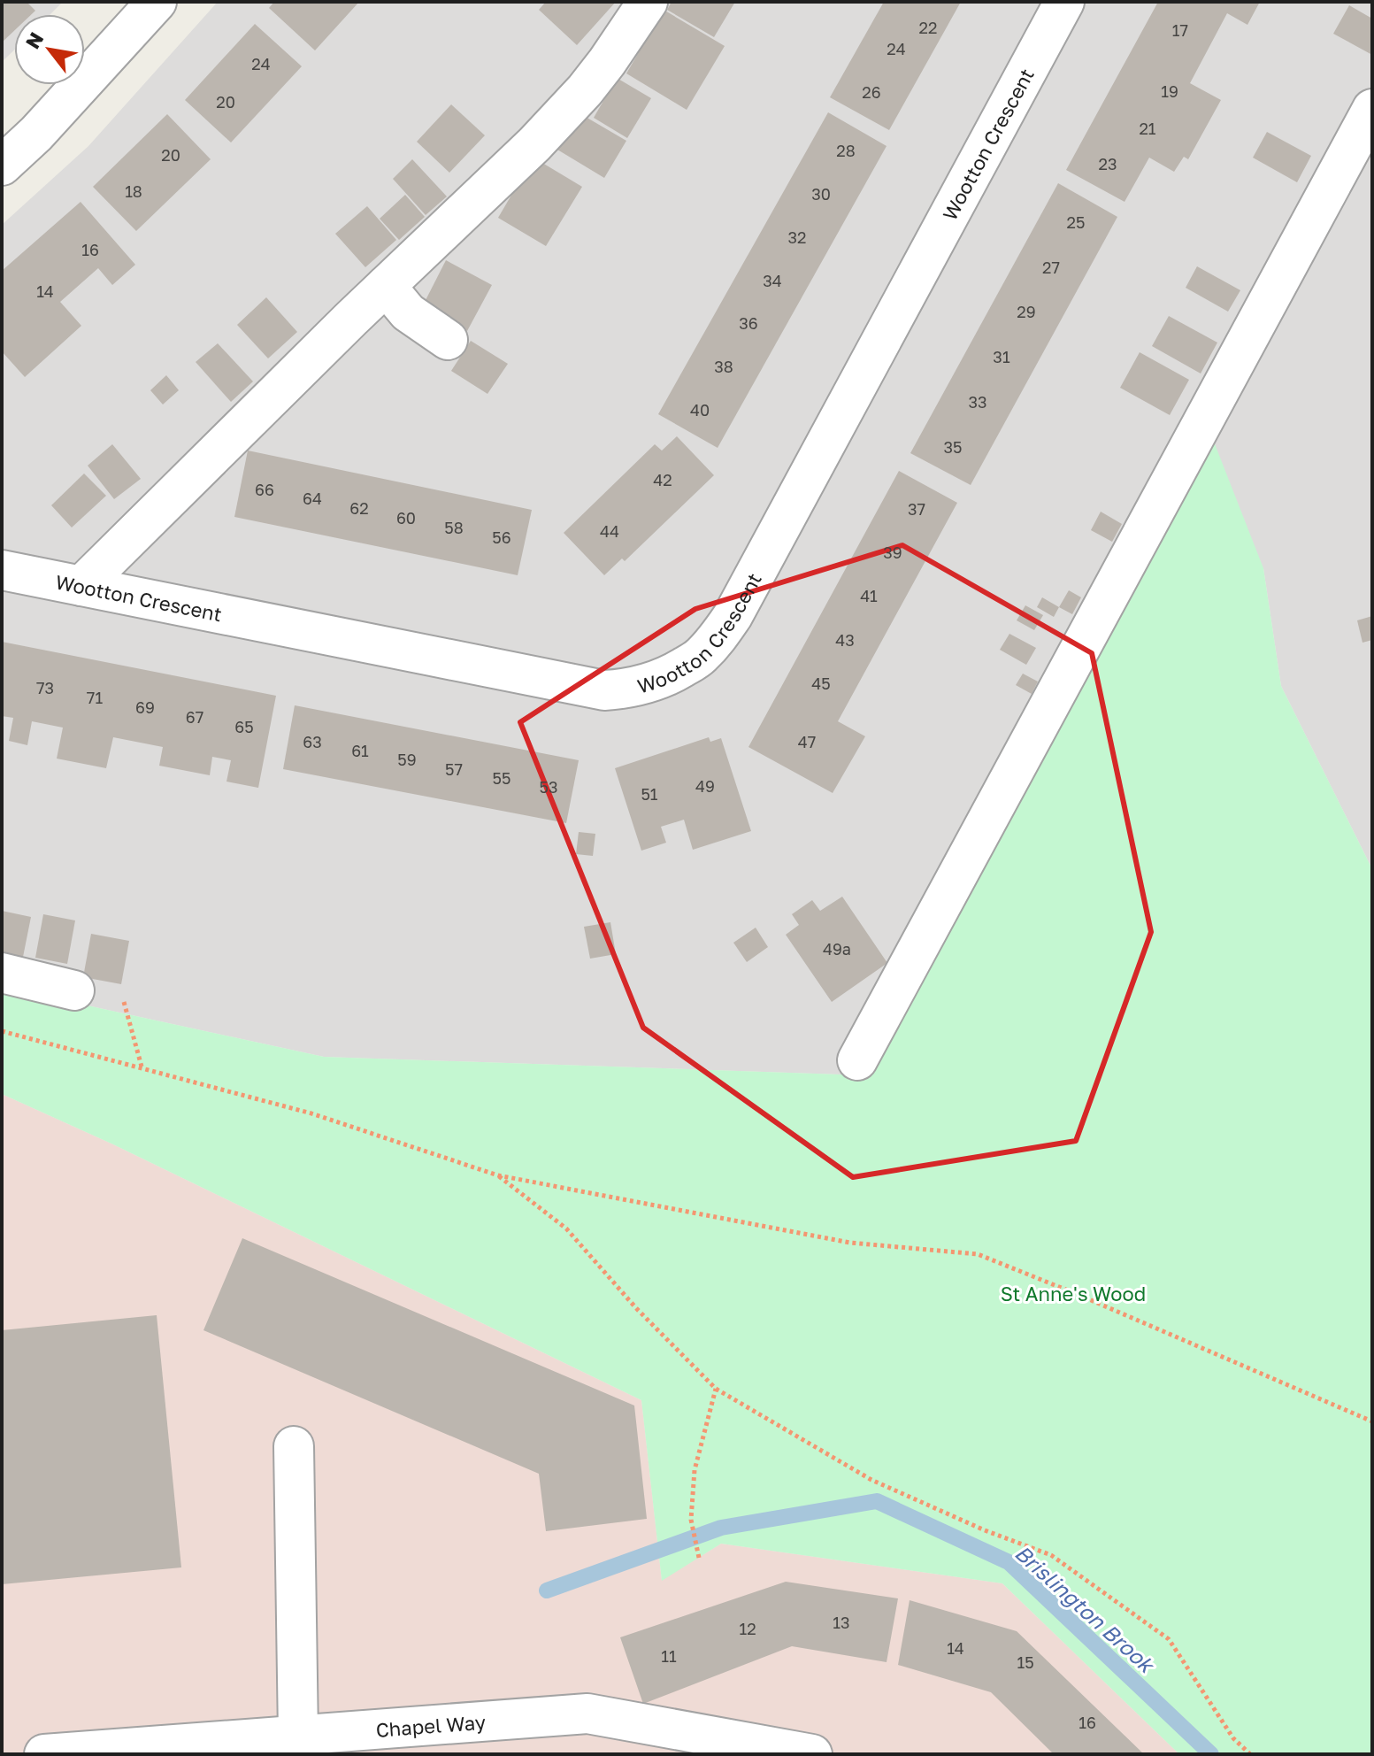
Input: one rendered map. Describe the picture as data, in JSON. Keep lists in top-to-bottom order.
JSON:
{
  "streets": {
    "street": ["Wootton Crescent", "Chapel Way"]
  },
  "water": ["Brislington Brook"],
  "parks": ["St Anne's Wood"],
  "house_numbers": [
    "22",
    "17",
    "24",
    "24",
    "19",
    "26",
    "20",
    "21",
    "28",
    "20",
    "23",
    "18",
    "30",
    "25",
    "32",
    "16",
    "27",
    "34",
    "14",
    "29",
    "36",
    "31",
    "38",
    "33",
    "40",
    "35",
    "42",
    "66",
    "64",
    "62",
    "37",
    "60",
    "58",
    "44",
    "56",
    "39",
    "41",
    "43",
    "45",
    "73",
    "71",
    "69",
    "67",
    "65",
    "63",
    "47",
    "61",
    "59",
    "57",
    "55",
    "49",
    "53",
    "51",
    "49a",
    "13",
    "12",
    "14",
    "11",
    "15",
    "16"
  ],
  "north": "top left"
}
